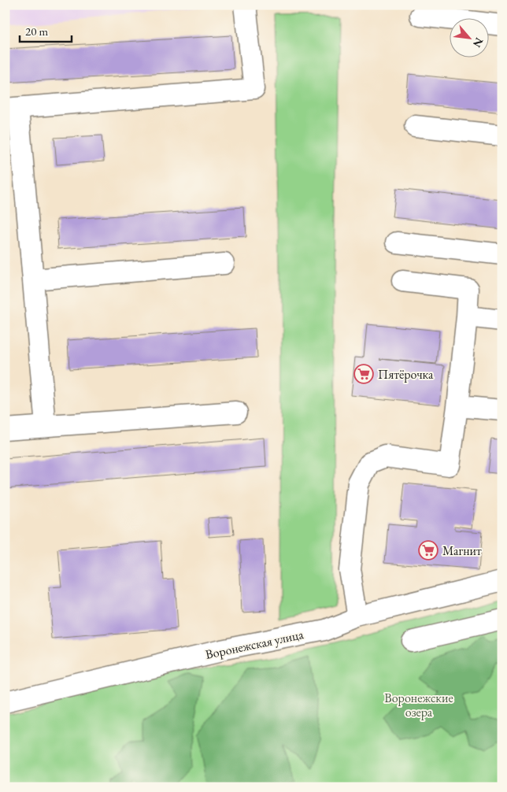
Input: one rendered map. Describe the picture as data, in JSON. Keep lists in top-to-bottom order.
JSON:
{
  "streets": {
    "street": ["Воронежская улица"]
  },
  "parks": ["Воронежские озера"],
  "places": {
    "supermarket": ["Пятёрочка", "Магнит"]
  },
  "scale_bar": "20 m",
  "north": "bottom right"
}
